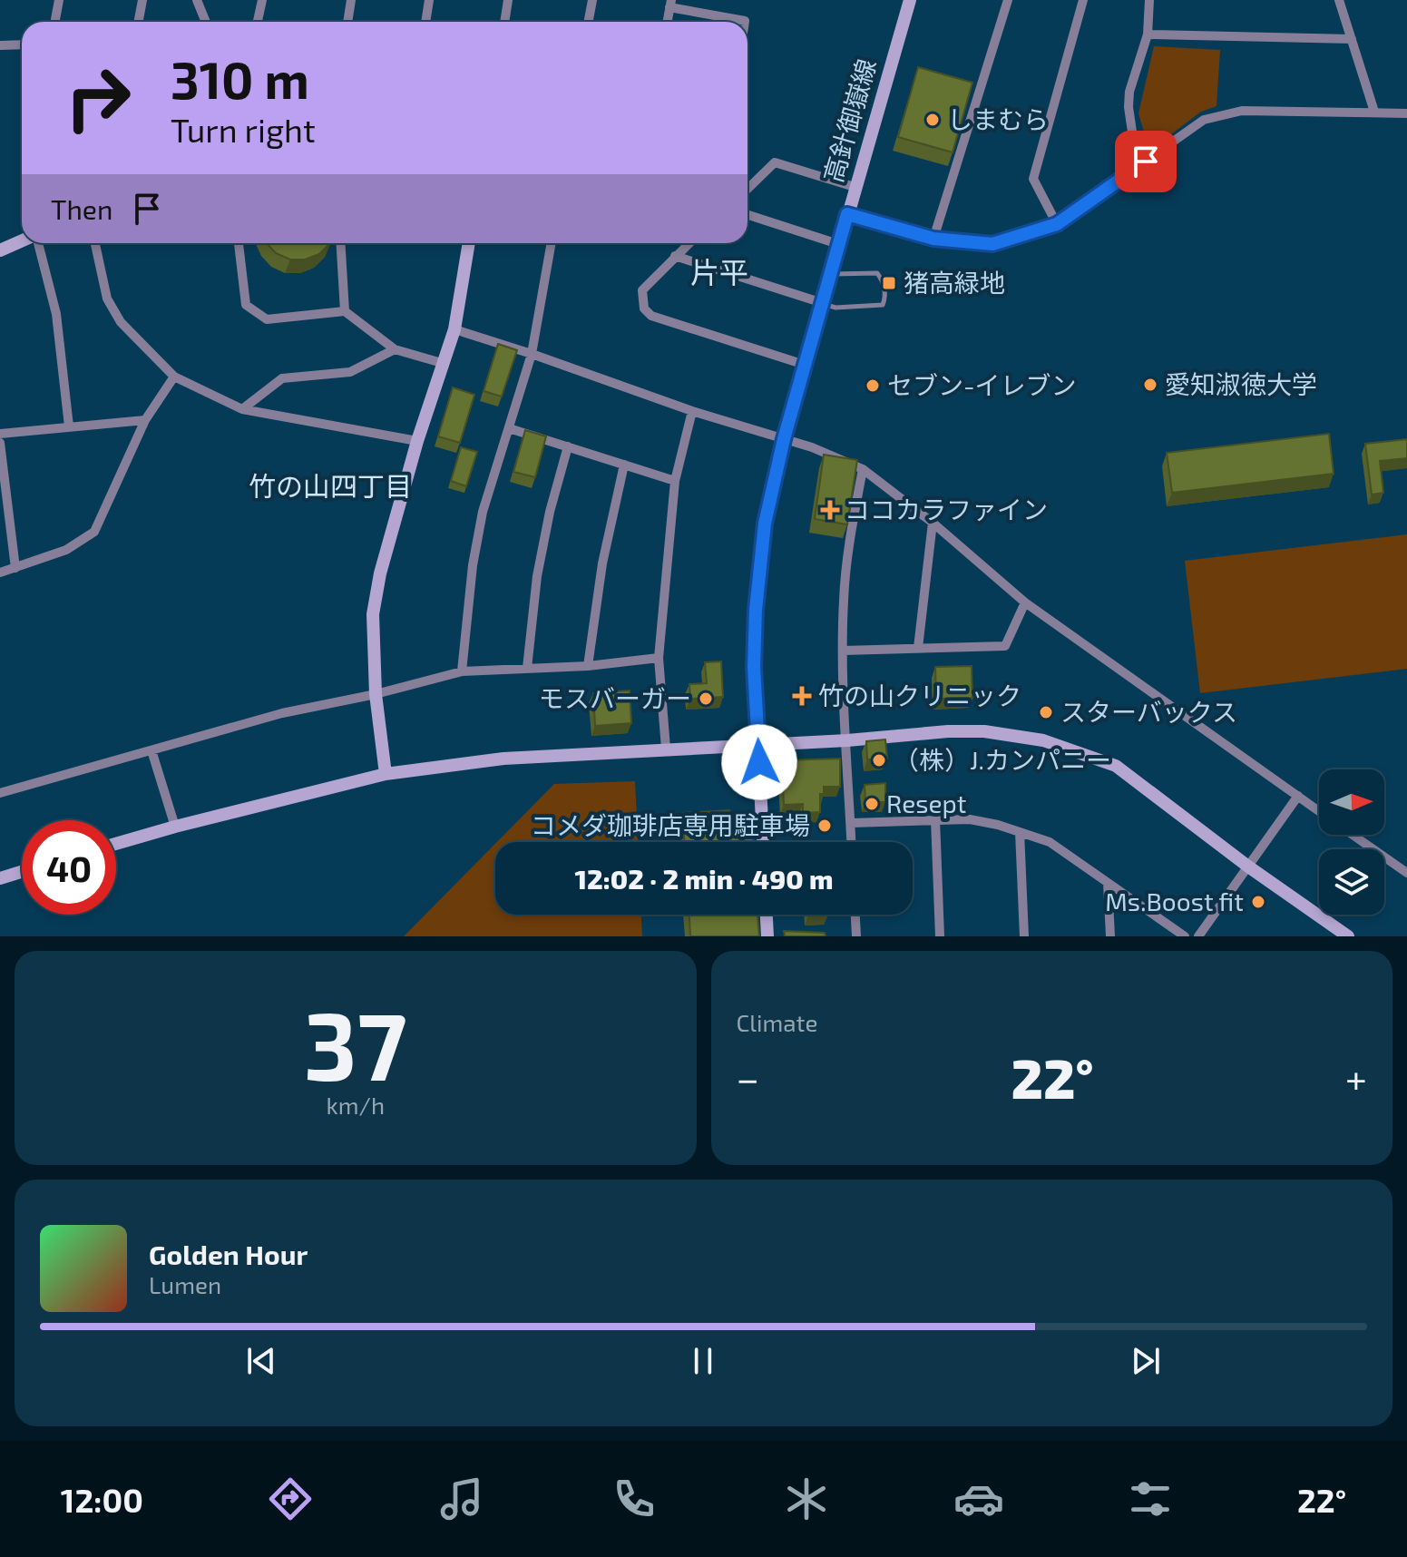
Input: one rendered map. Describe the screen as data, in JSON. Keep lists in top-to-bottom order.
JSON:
{
  "streets": {
    "street": ["高針御嶽線"]
  },
  "districts": ["片平", "竹の山四丁目"],
  "places": {
    "other": [
      "しまむら",
      "愛知淑徳大学",
      "セブン-イレブン",
      "モスバーガー",
      "スターバックス",
      "（株）J.カンパニー",
      "Resept",
      "コメダ珈琲店専用駐車場",
      "Ms.Boost fit"
    ],
    "transit": ["猪高緑地"],
    "health": ["ココカラファイン", "竹の山クリニック"]
  },
  "north": "right",
  "page": {
    "turn": ["310 m", "Turn right"],
    "then": "Then",
    "limit": "40",
    "trip": "12:02 · 2 min · 490 m",
    "tile": [
      ["37", "km/h"],
      "Climate"
    ],
    "heat": ["−", "22°", "+"],
    "song": ["Golden Hour", "Lumen"],
    "tabs": ["12:00", "22°"]
  }
}
